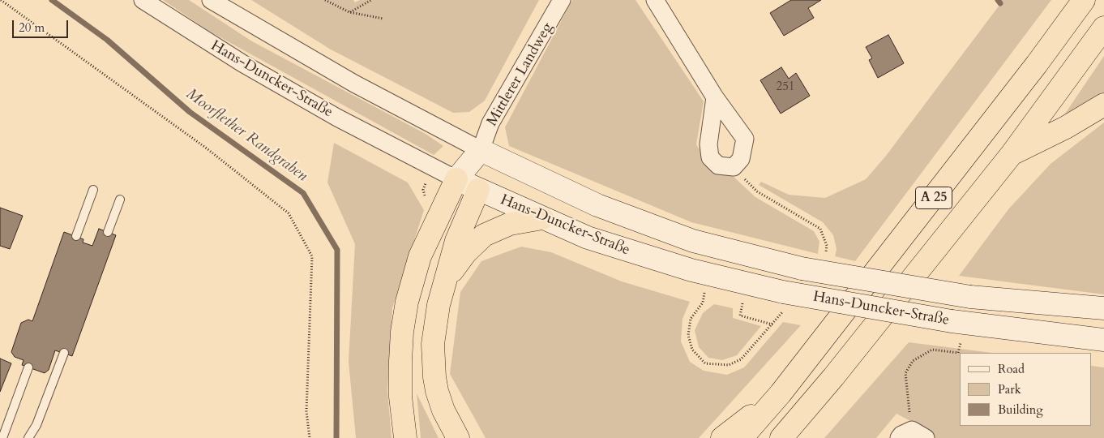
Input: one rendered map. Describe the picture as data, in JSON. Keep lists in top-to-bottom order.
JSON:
{
  "streets": {
    "highway": ["A 25"],
    "street": ["Mittlerer Landweg", "Hans-Duncker-Straße"]
  },
  "crossings": [
    ["Mittlerer Landweg", "Hans-Duncker-Straße"]
  ],
  "water": ["Moorflether Randgraben"],
  "house_numbers": ["251"],
  "legend": ["Road", "Park", "Building"],
  "scale_bar": "20 m"
}
